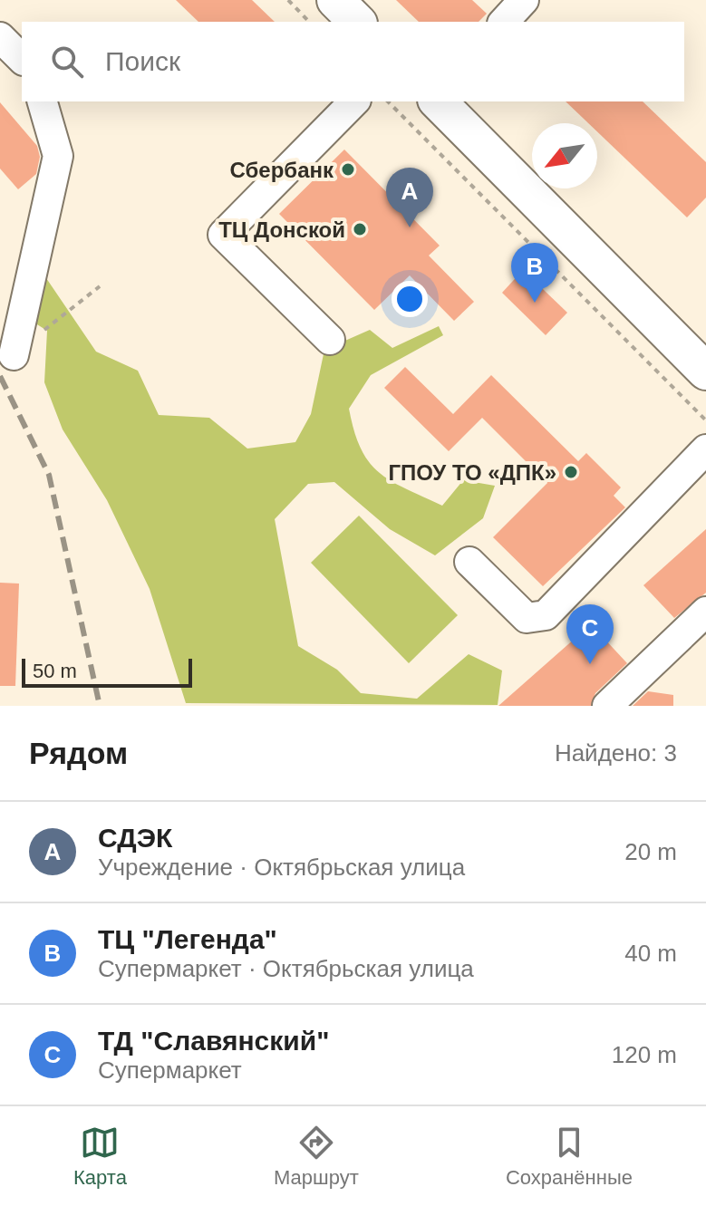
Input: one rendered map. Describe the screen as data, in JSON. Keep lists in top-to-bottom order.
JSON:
{
  "places": ["Сбербанк", "ТЦ Донской", "ГПОУ ТО «ДПК»"],
  "scale_bar": "50 m",
  "north": "bottom left",
  "page": {
    "search": "Поиск",
    "pins": ["A", "B", "C"],
    "scale": "50 m",
    "heading": ["Рядом", "Найдено: 3"],
    "list": [
      {
        "mark": "A",
        "name": "СДЭК",
        "note": "Учреждение · Октябрьская улица",
        "value": "20 m"
      },
      {
        "mark": "B",
        "name": "ТЦ \"Легенда\"",
        "note": "Супермаркет · Октябрьская улица",
        "value": "40 m"
      },
      {
        "mark": "C",
        "name": "ТД \"Славянский\"",
        "note": "Супермаркет",
        "value": "120 m"
      }
    ],
    "nav": ["Карта", "Маршрут", "Сохранённые"]
  }
}
